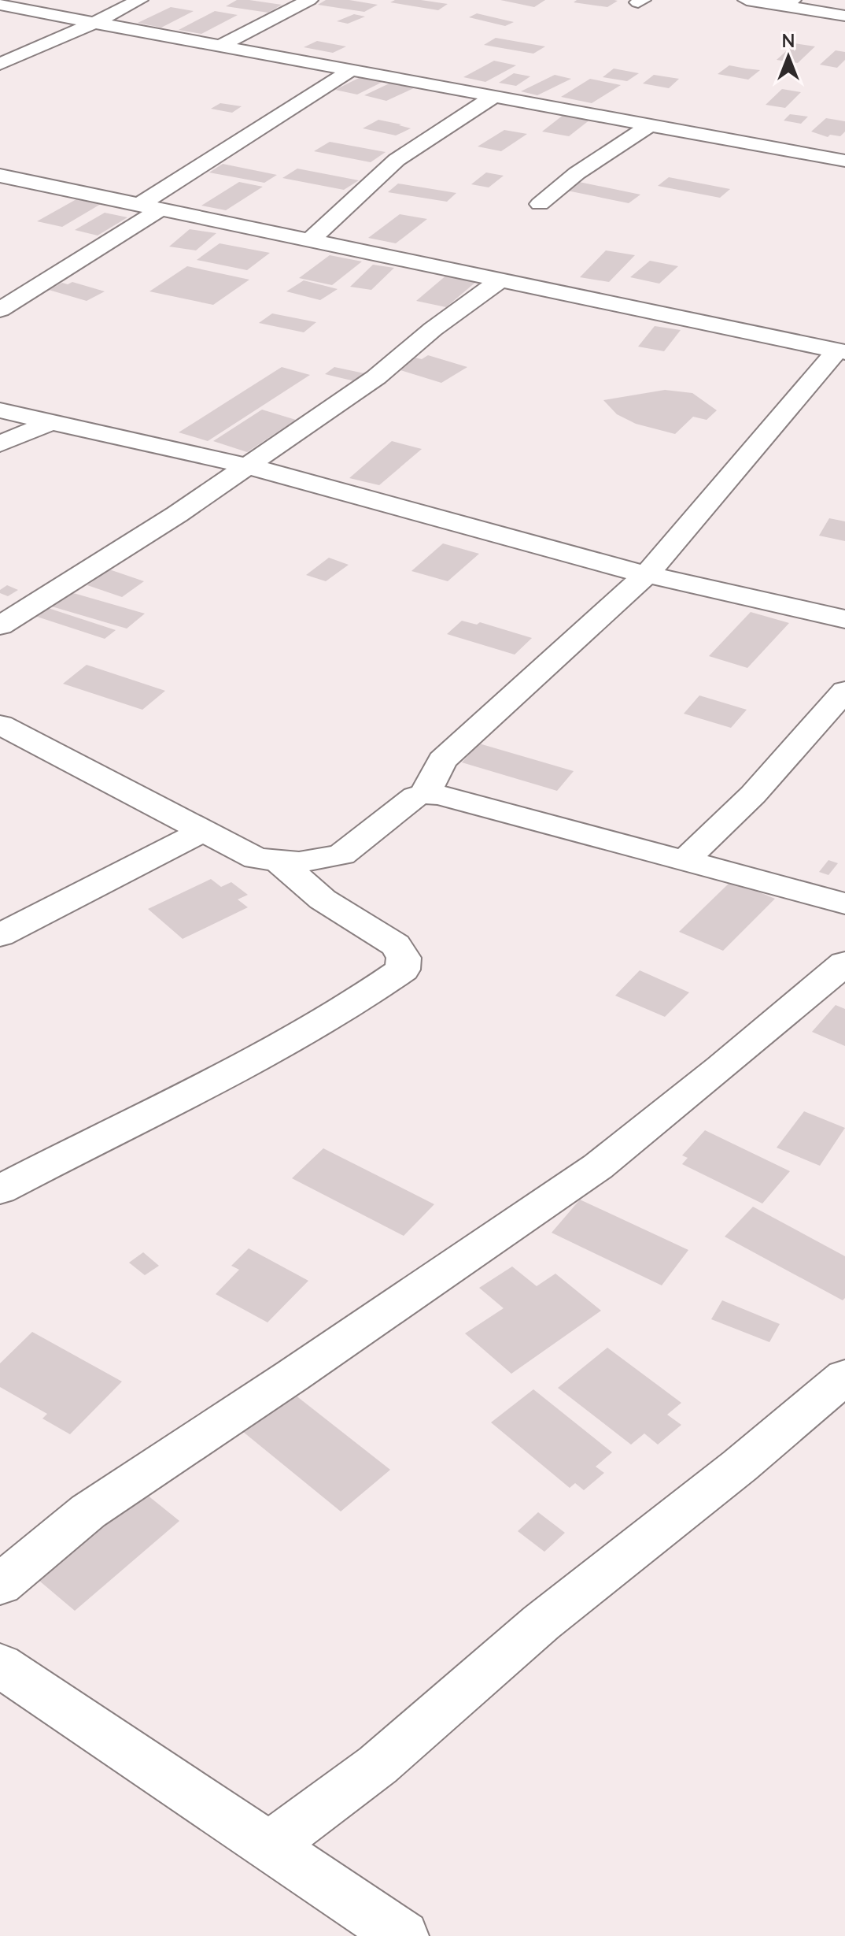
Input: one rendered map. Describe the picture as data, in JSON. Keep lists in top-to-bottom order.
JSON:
{
  "north": "top"
}
